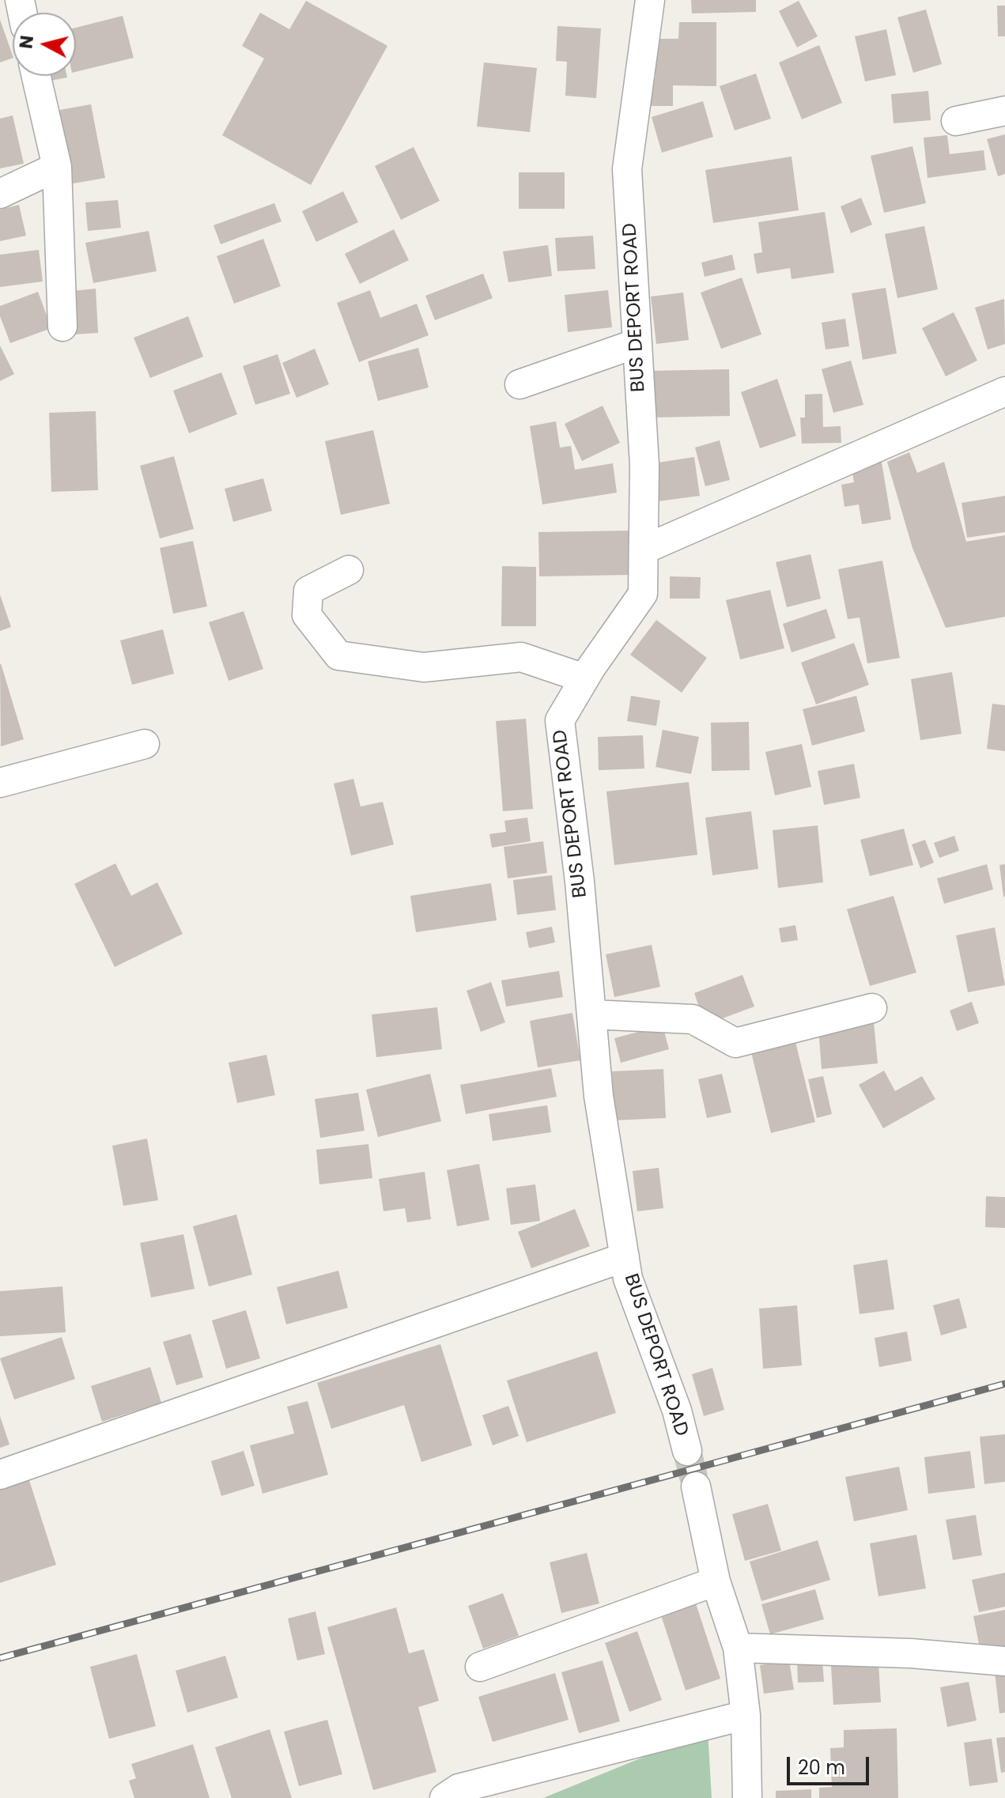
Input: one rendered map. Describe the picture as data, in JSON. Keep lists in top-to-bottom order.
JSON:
{
  "streets": {
    "street": ["BUS DEPORT ROAD"]
  },
  "scale_bar": "20 m",
  "north": "left"
}
